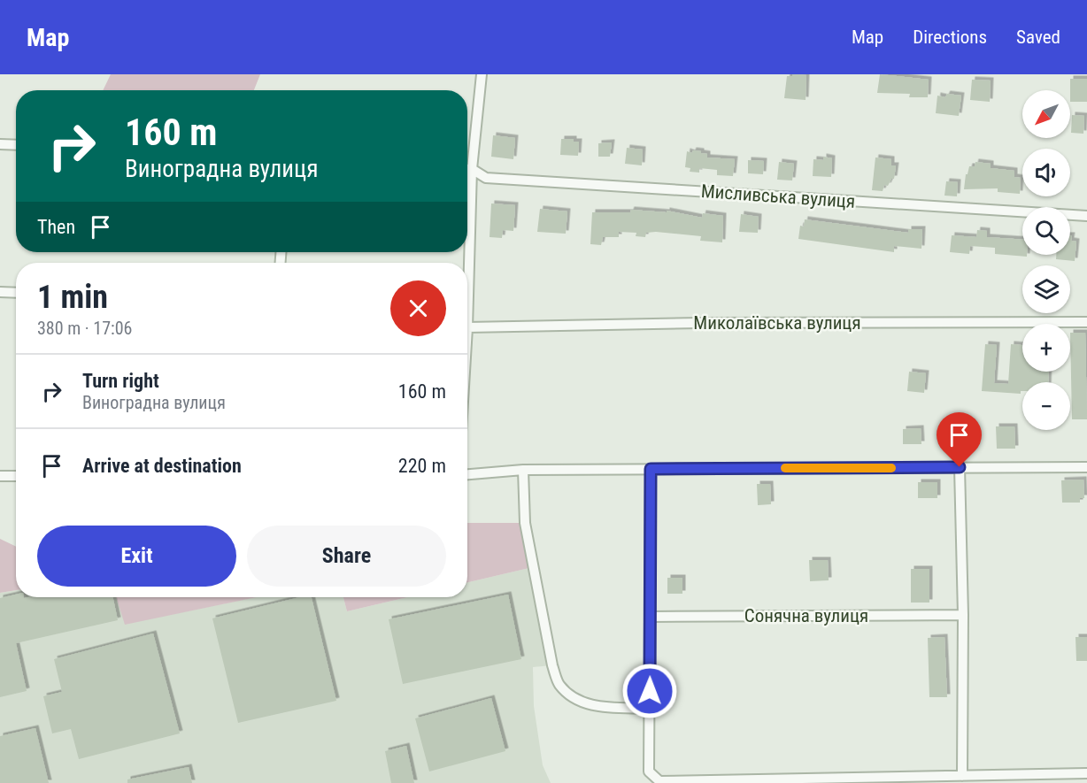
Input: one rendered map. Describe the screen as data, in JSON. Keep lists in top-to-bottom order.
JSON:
{
  "streets": {
    "street": ["Мисливська вулиця", "Миколаївська вулиця", "Сонячна вулиця"]
  },
  "north": "bottom left",
  "page": {
    "header": "Map",
    "nav": ["Map", "Directions", "Saved"],
    "map_buttons": ["+", "−"],
    "turn": ["160 m", "Виноградна вулиця"],
    "then": "Then",
    "heading": ["1 min", "380 m · 17:06"],
    "list": [
      {
        "name": "Turn right",
        "note": "Виноградна вулиця",
        "value": "160 m"
      },
      {
        "name": "Arrive at destination",
        "value": "220 m"
      }
    ],
    "buttons": ["Exit", "Share"]
  }
}
